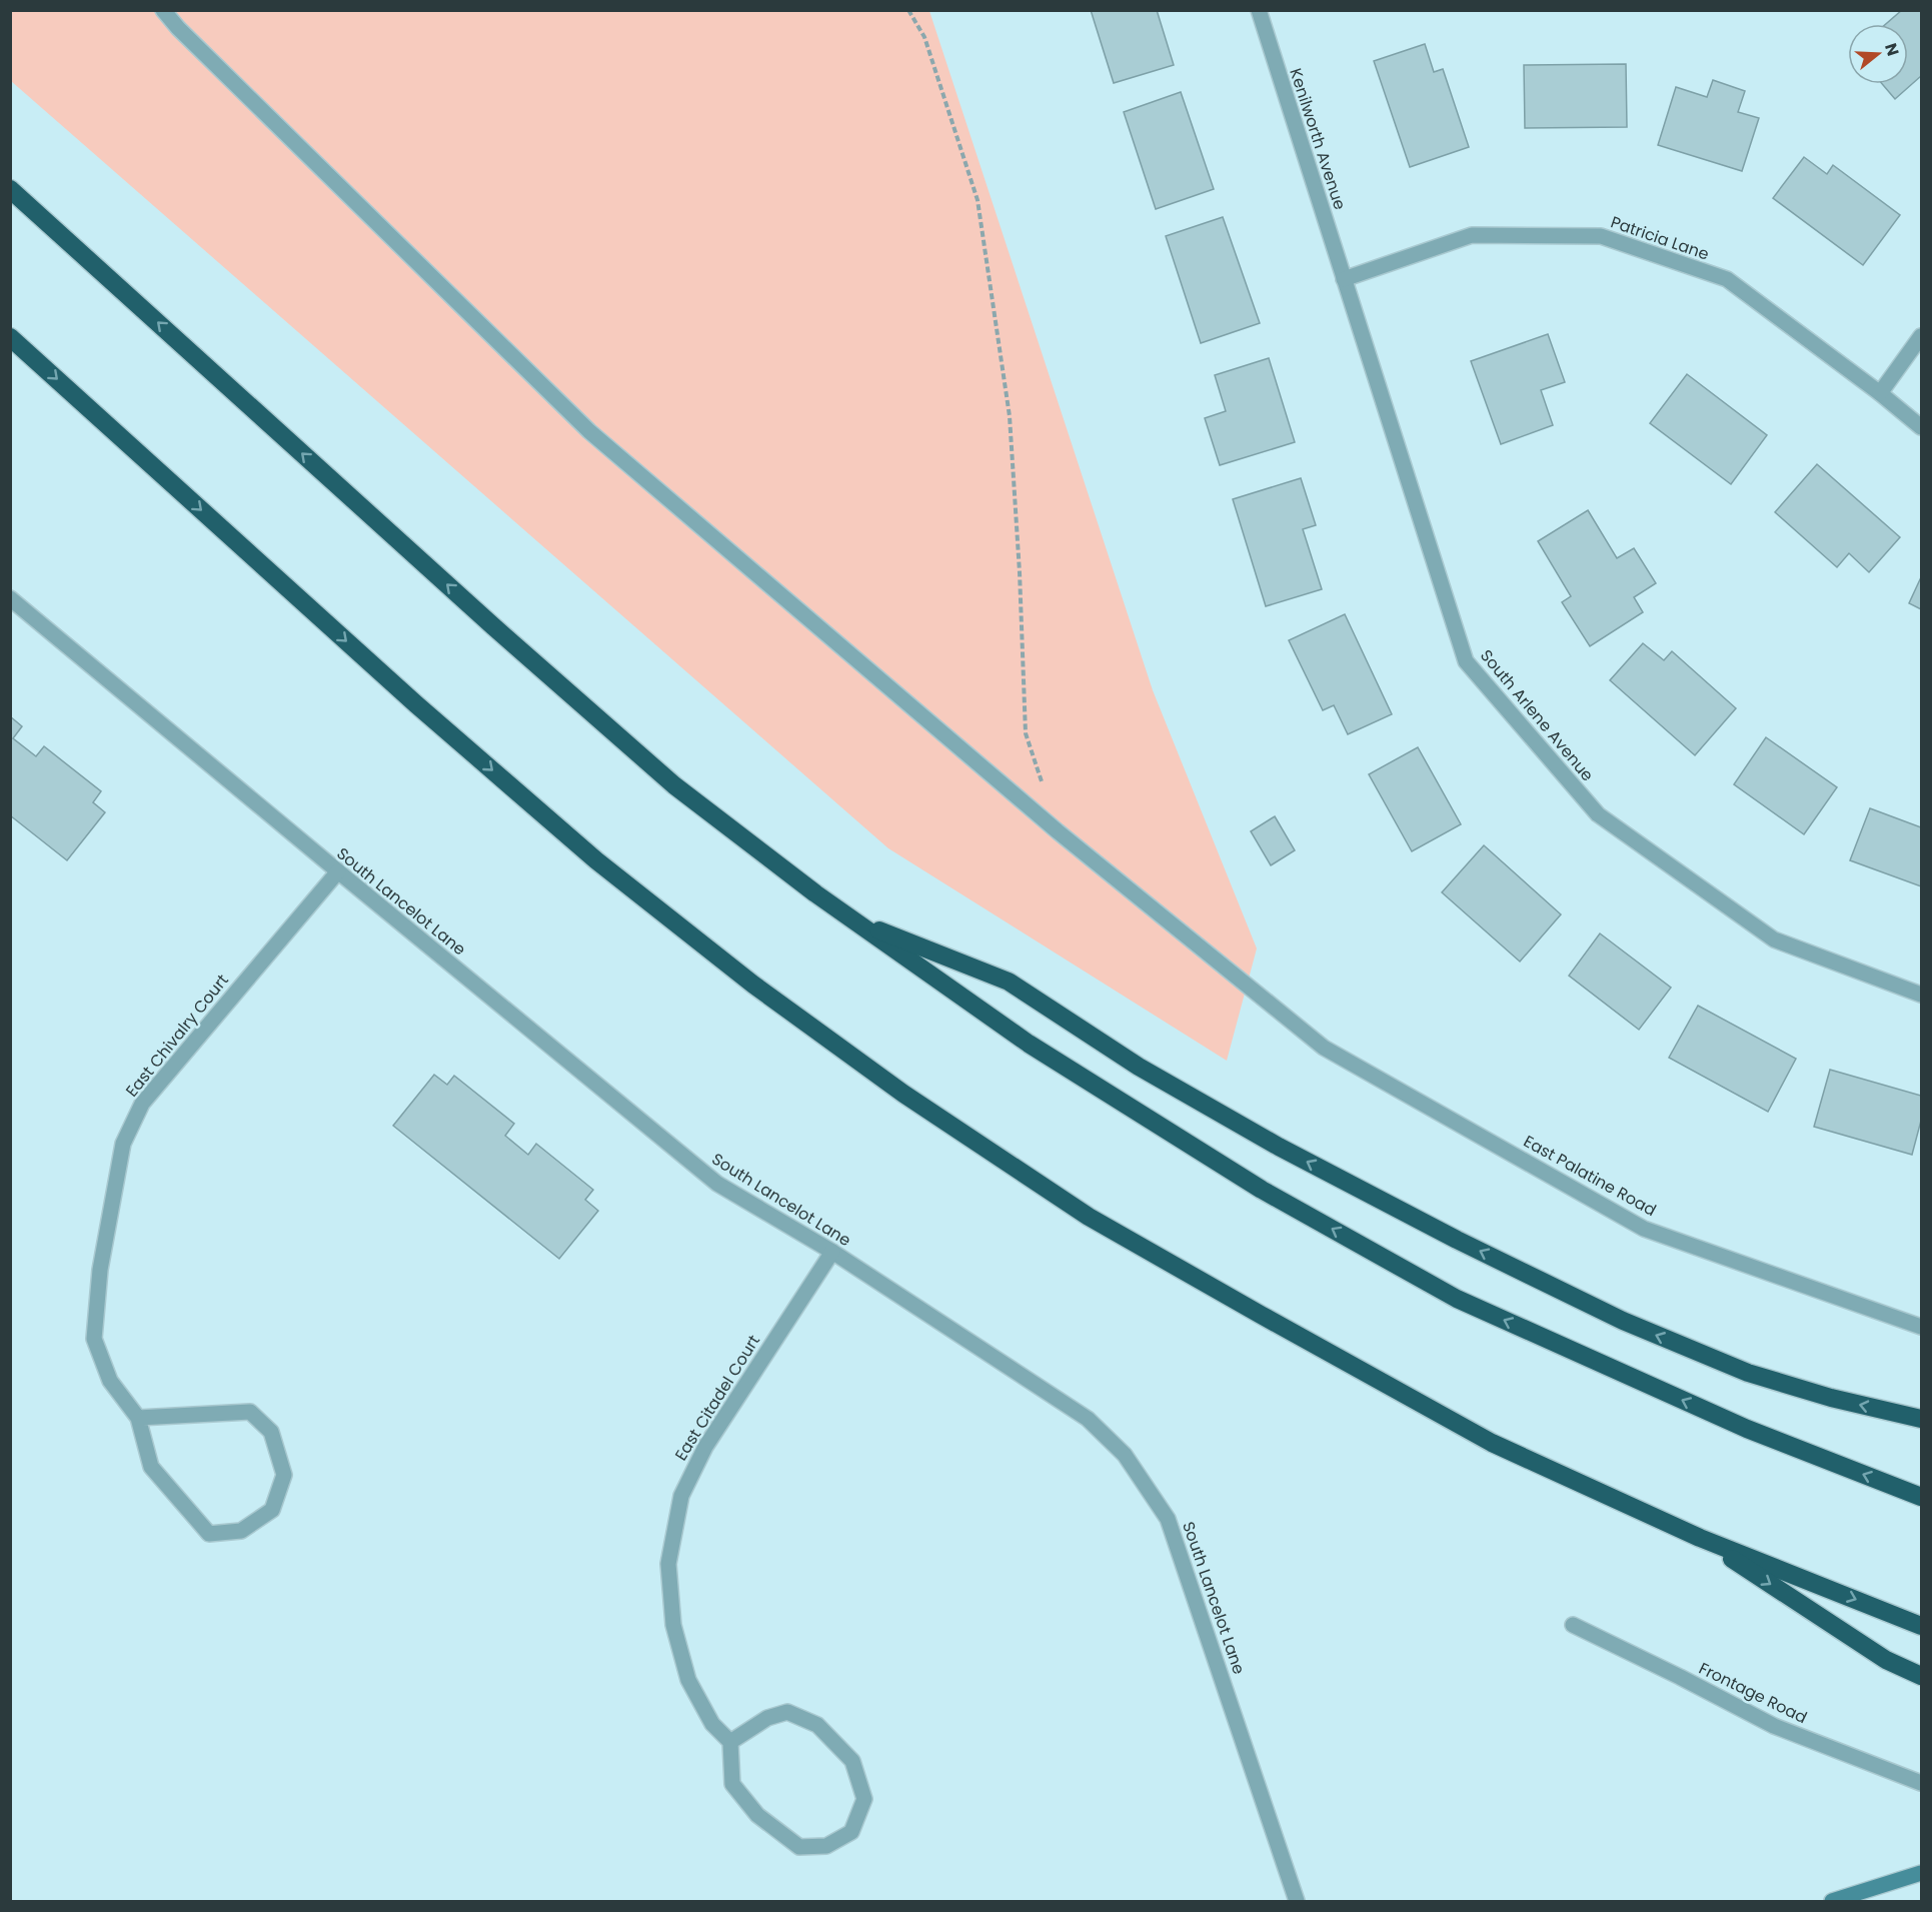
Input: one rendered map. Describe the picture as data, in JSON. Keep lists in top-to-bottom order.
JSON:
{
  "streets": {
    "street": [
      "Kenilworth Avenue",
      "Patricia Lane",
      "South Arlene Avenue",
      "South Lancelot Lane",
      "East Chivalry Court",
      "East Palatine Road",
      "East Citadel Court",
      "Frontage Road"
    ]
  },
  "crossings": [
    ["Kenilworth Avenue", "Patricia Lane"],
    ["Kenilworth Avenue", "South Arlene Avenue"],
    ["Patricia Lane", "South Arlene Avenue"],
    ["South Lancelot Lane", "East Chivalry Court"],
    ["South Lancelot Lane", "East Citadel Court"]
  ],
  "north": "right"
}
